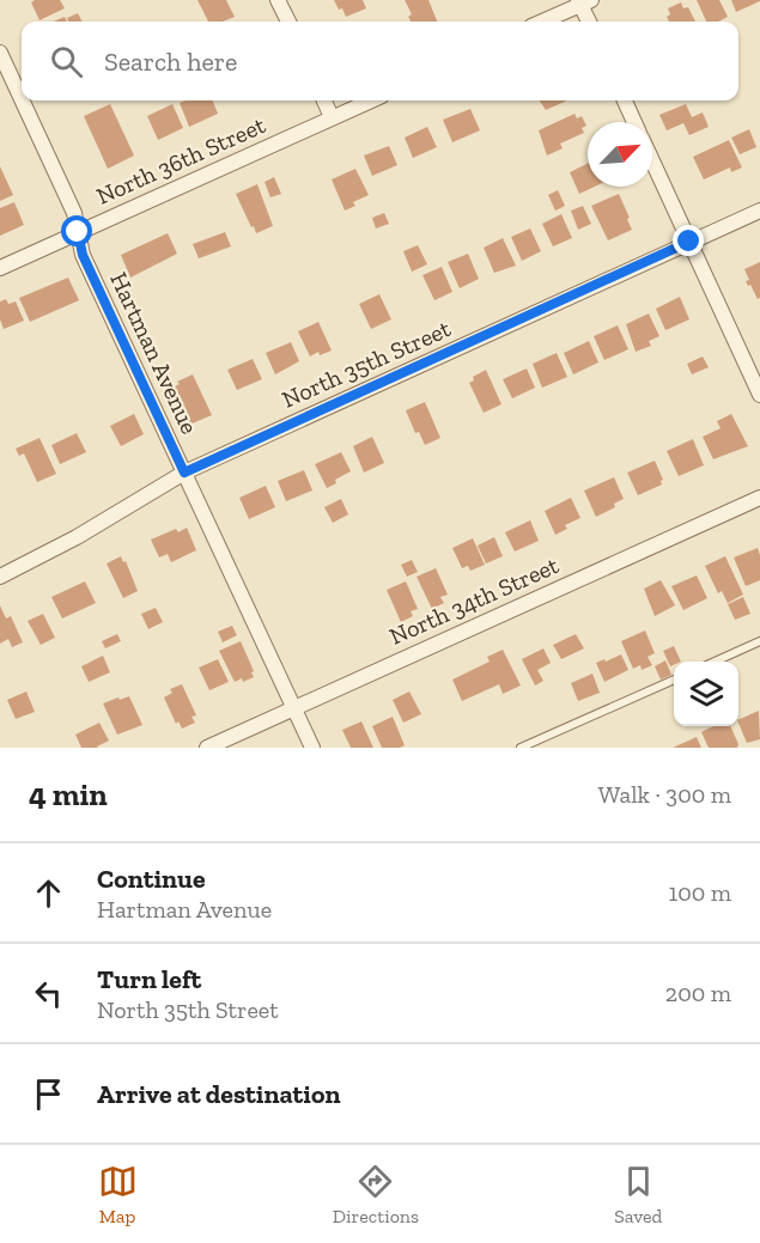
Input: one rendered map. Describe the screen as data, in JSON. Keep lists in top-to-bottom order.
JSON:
{
  "streets": {
    "street": [
      "North 36th Street",
      "Hartman Avenue",
      "North 35th Street",
      "North 34th Street"
    ]
  },
  "crossings": [
    ["North 36th Street", "Hartman Avenue"],
    ["Hartman Avenue", "North 35th Street"],
    ["Hartman Avenue", "North 34th Street"]
  ],
  "north": "top right",
  "page": {
    "search": "Search here",
    "heading": ["4 min", "Walk · 300 m"],
    "list": [
      ["Continue", "Hartman Avenue", "100 m"],
      ["Turn left", "North 35th Street", "200 m"],
      "Arrive at destination"
    ],
    "nav": ["Map", "Directions", "Saved"]
  }
}
